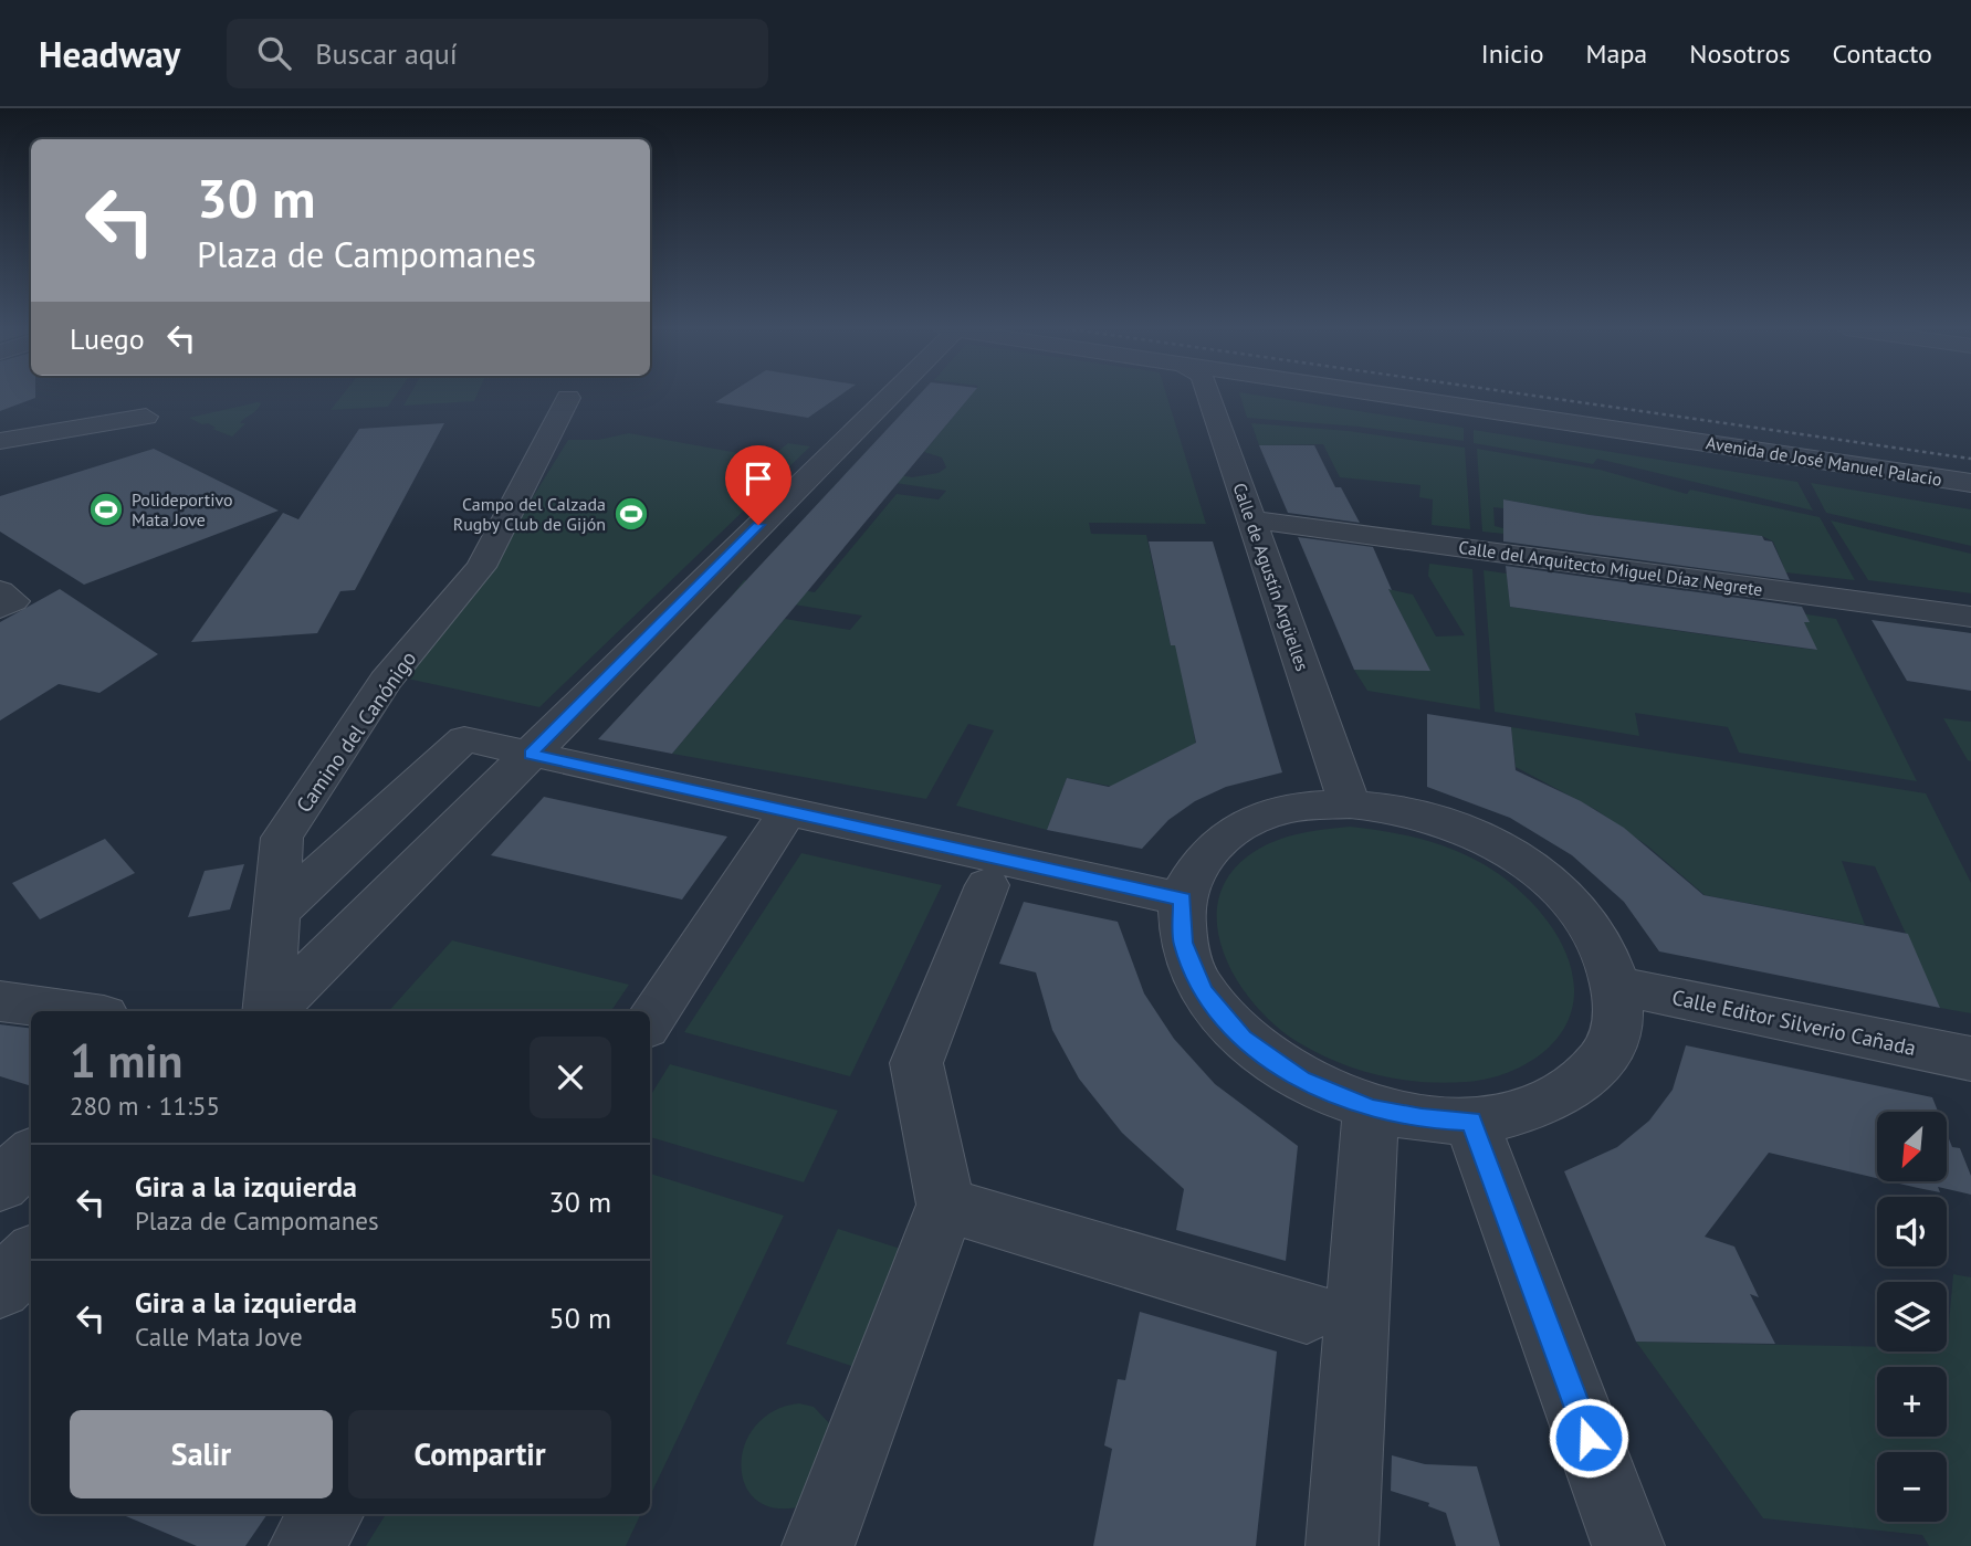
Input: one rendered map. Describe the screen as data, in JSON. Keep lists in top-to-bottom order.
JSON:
{
  "streets": {
    "street": [
      "Avenida de José Manuel Palacio",
      "Calle del Arquitecto Miguel Díaz Negrete",
      "Calle de Agustín Argüelles",
      "Camino del Canónigo",
      "Calle Editor Silverio Cañada"
    ]
  },
  "crossings": [
    ["Calle del Arquitecto Miguel Díaz Negrete", "Calle de Agustín Argüelles"]
  ],
  "places": {
    "sports": ["Polideportivo Mata Jove", "Campo del Calzada Rugby Club de Gijón"]
  },
  "north": "bottom left",
  "page": {
    "header": "Headway",
    "search": "Buscar aquí",
    "nav": [
      "Inicio",
      "Mapa",
      "Nosotros",
      "Contacto"
    ],
    "turn": ["30 m", "Plaza de Campomanes"],
    "then": "Luego",
    "heading": ["1 min", "280 m · 11:55"],
    "map_buttons": ["+", "−"],
    "list": [
      {
        "name": "Gira a la izquierda",
        "note": "Plaza de Campomanes",
        "value": "30 m"
      },
      {
        "name": "Gira a la izquierda",
        "note": "Calle Mata Jove",
        "value": "50 m"
      }
    ],
    "buttons": ["Salir", "Compartir"]
  }
}
